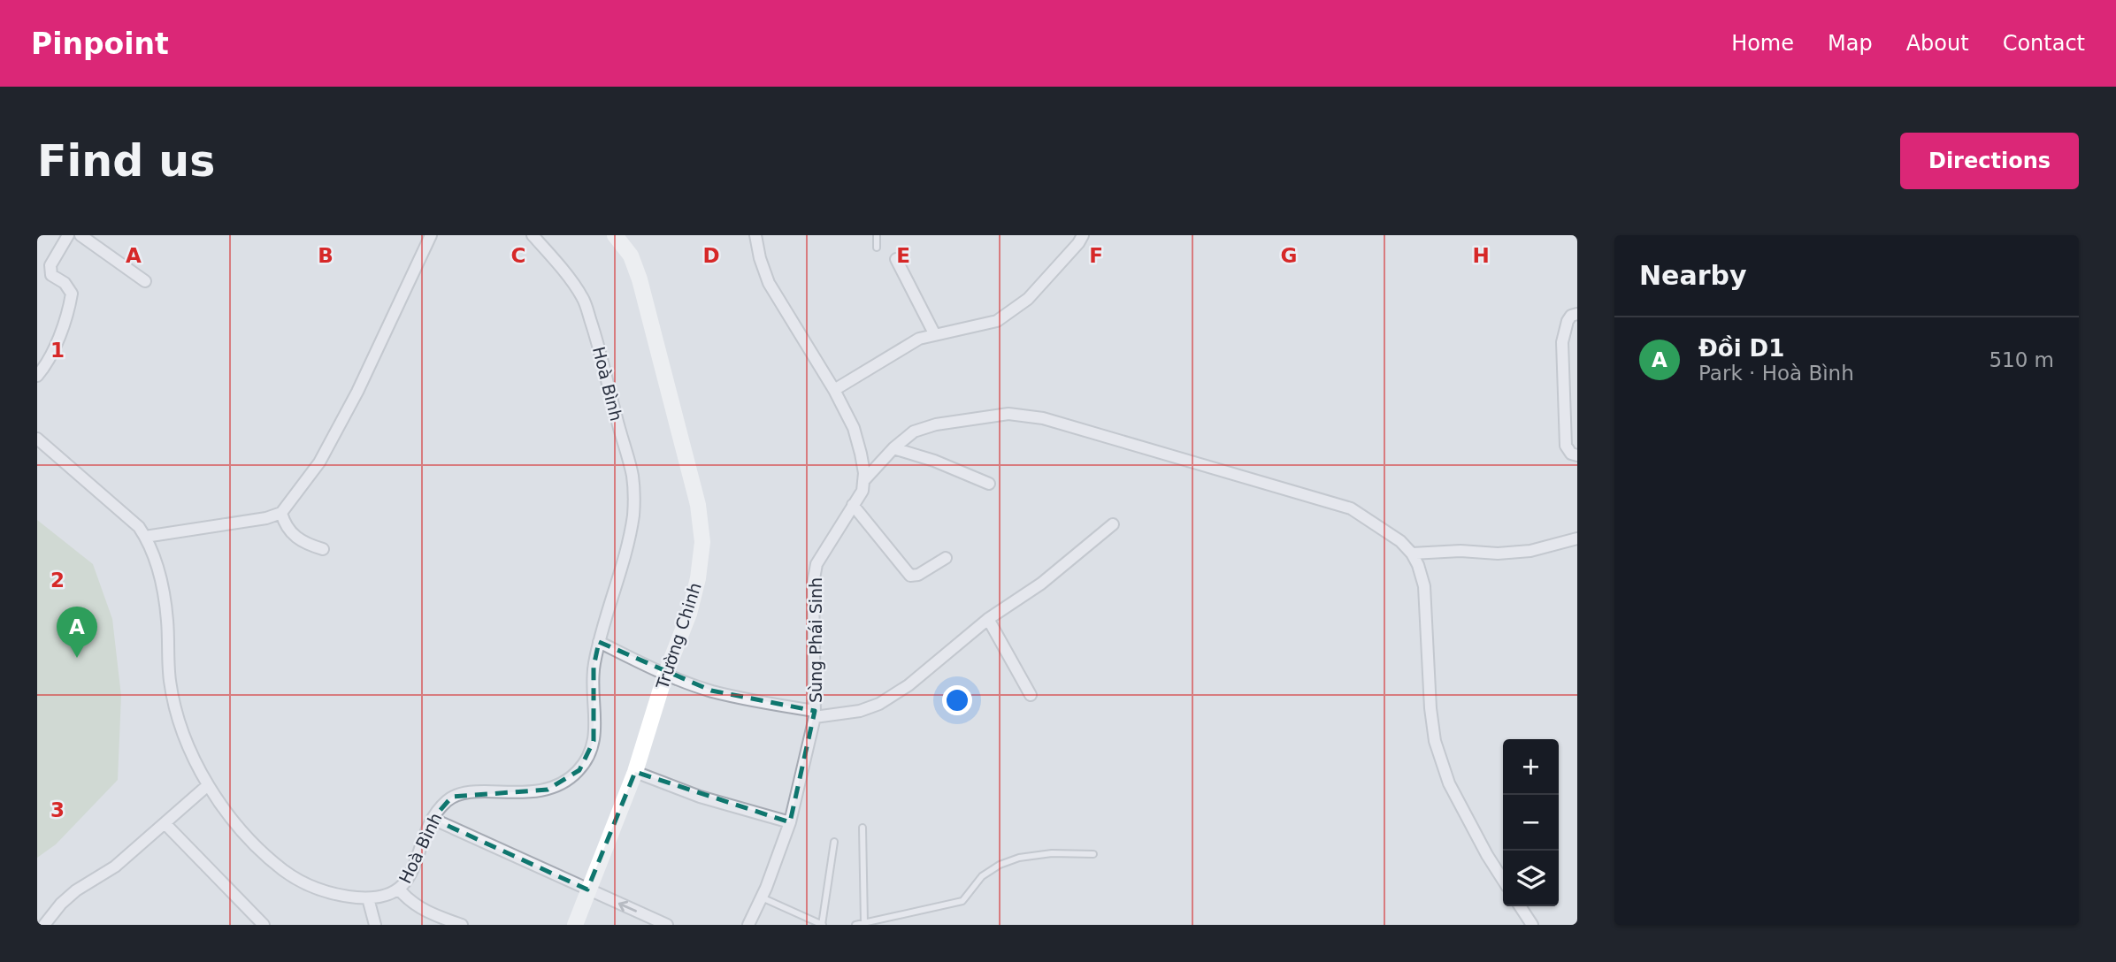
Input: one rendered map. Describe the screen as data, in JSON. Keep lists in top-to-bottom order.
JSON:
{
  "streets": {
    "street": ["Hoà Bình", "Trường Chinh", "Sùng Phái Sinh"]
  },
  "page": {
    "header": "Pinpoint",
    "nav": [
      "Home",
      "Map",
      "About",
      "Contact"
    ],
    "buttons": "Directions",
    "title": "Find us",
    "heading": "Nearby",
    "list": [
      {
        "mark": "A",
        "name": "Đồi D1",
        "note": "Park · Hoà Bình",
        "value": "510 m"
      }
    ],
    "pins": "A",
    "map_buttons": ["+", "−"]
  },
  "grid": {
    "columns": [
      "A",
      "B",
      "C",
      "D",
      "E",
      "F",
      "G",
      "H"
    ],
    "rows": ["1", "2", "3"]
  }
}
